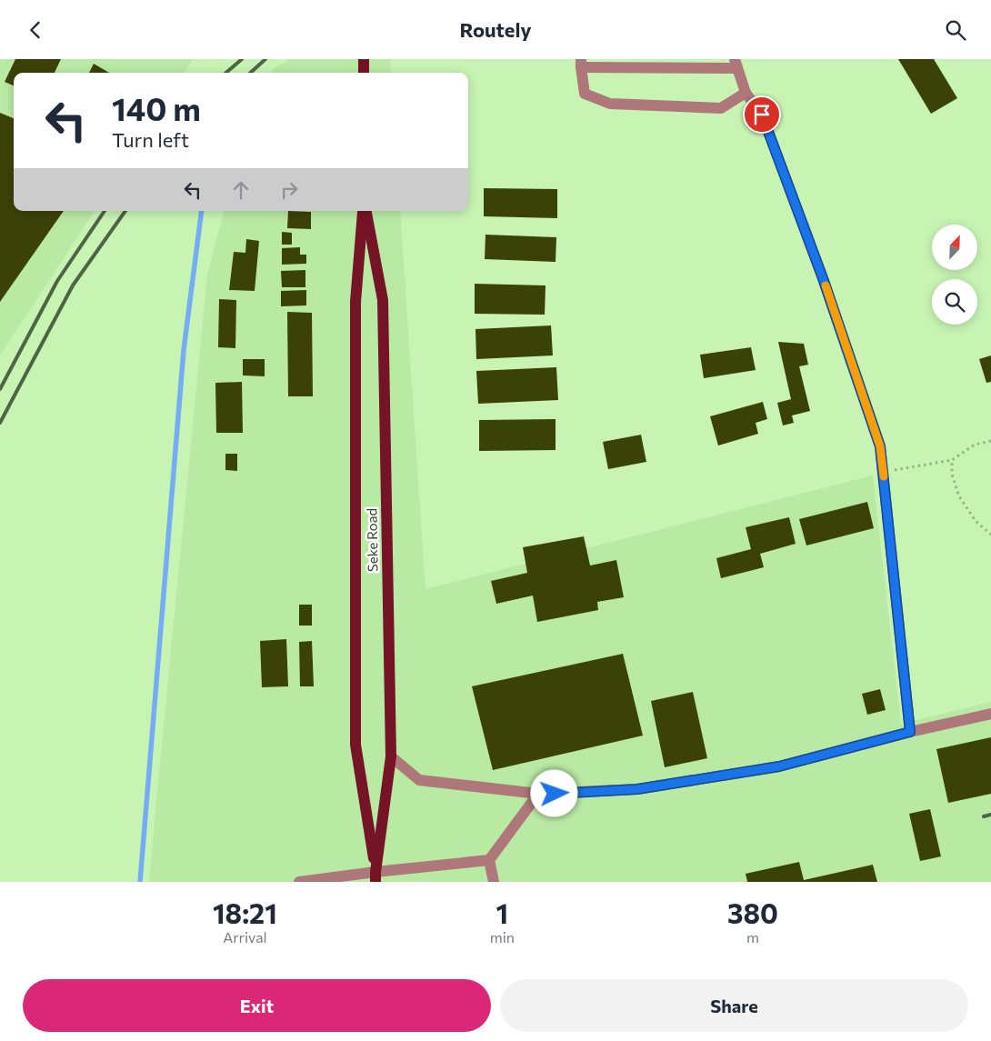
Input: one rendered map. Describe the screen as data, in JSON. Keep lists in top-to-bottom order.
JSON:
{
  "streets": {
    "main road": ["Seke Road"]
  },
  "north": "top right",
  "page": {
    "header": "Routely",
    "turn": ["140 m", "Turn left"],
    "eta": [
      "18:21",
      "Arrival",
      "1",
      "min",
      "380",
      "m"
    ],
    "buttons": ["Exit", "Share"]
  }
}
